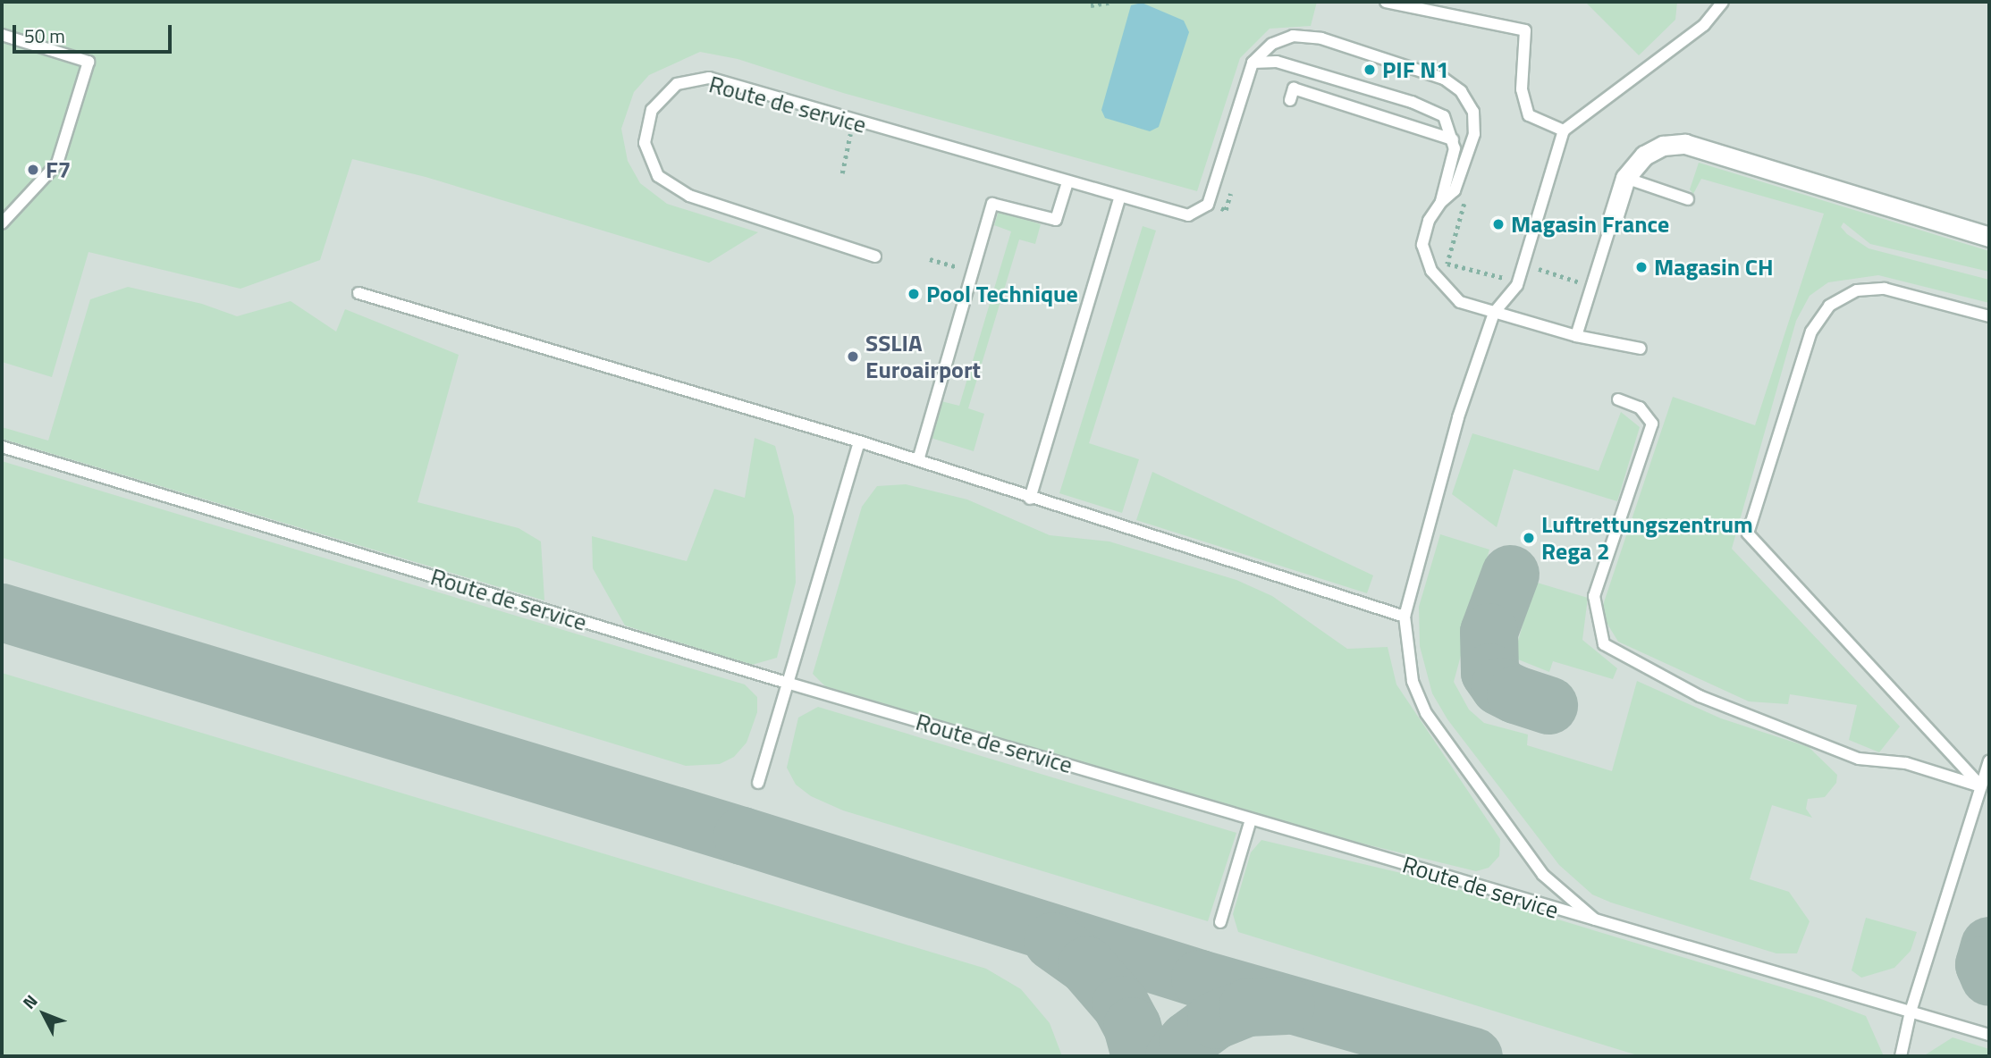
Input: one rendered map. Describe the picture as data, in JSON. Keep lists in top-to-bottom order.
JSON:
{
  "streets": {
    "lane": ["Route de service"]
  },
  "places": [
    "PIF N1",
    "F7",
    "Magasin France",
    "Magasin CH",
    "Pool Technique",
    "SSLIA Euroairport",
    "Luftrettungszentrum Rega 2"
  ],
  "scale_bar": "50 m",
  "north": "top left"
}
